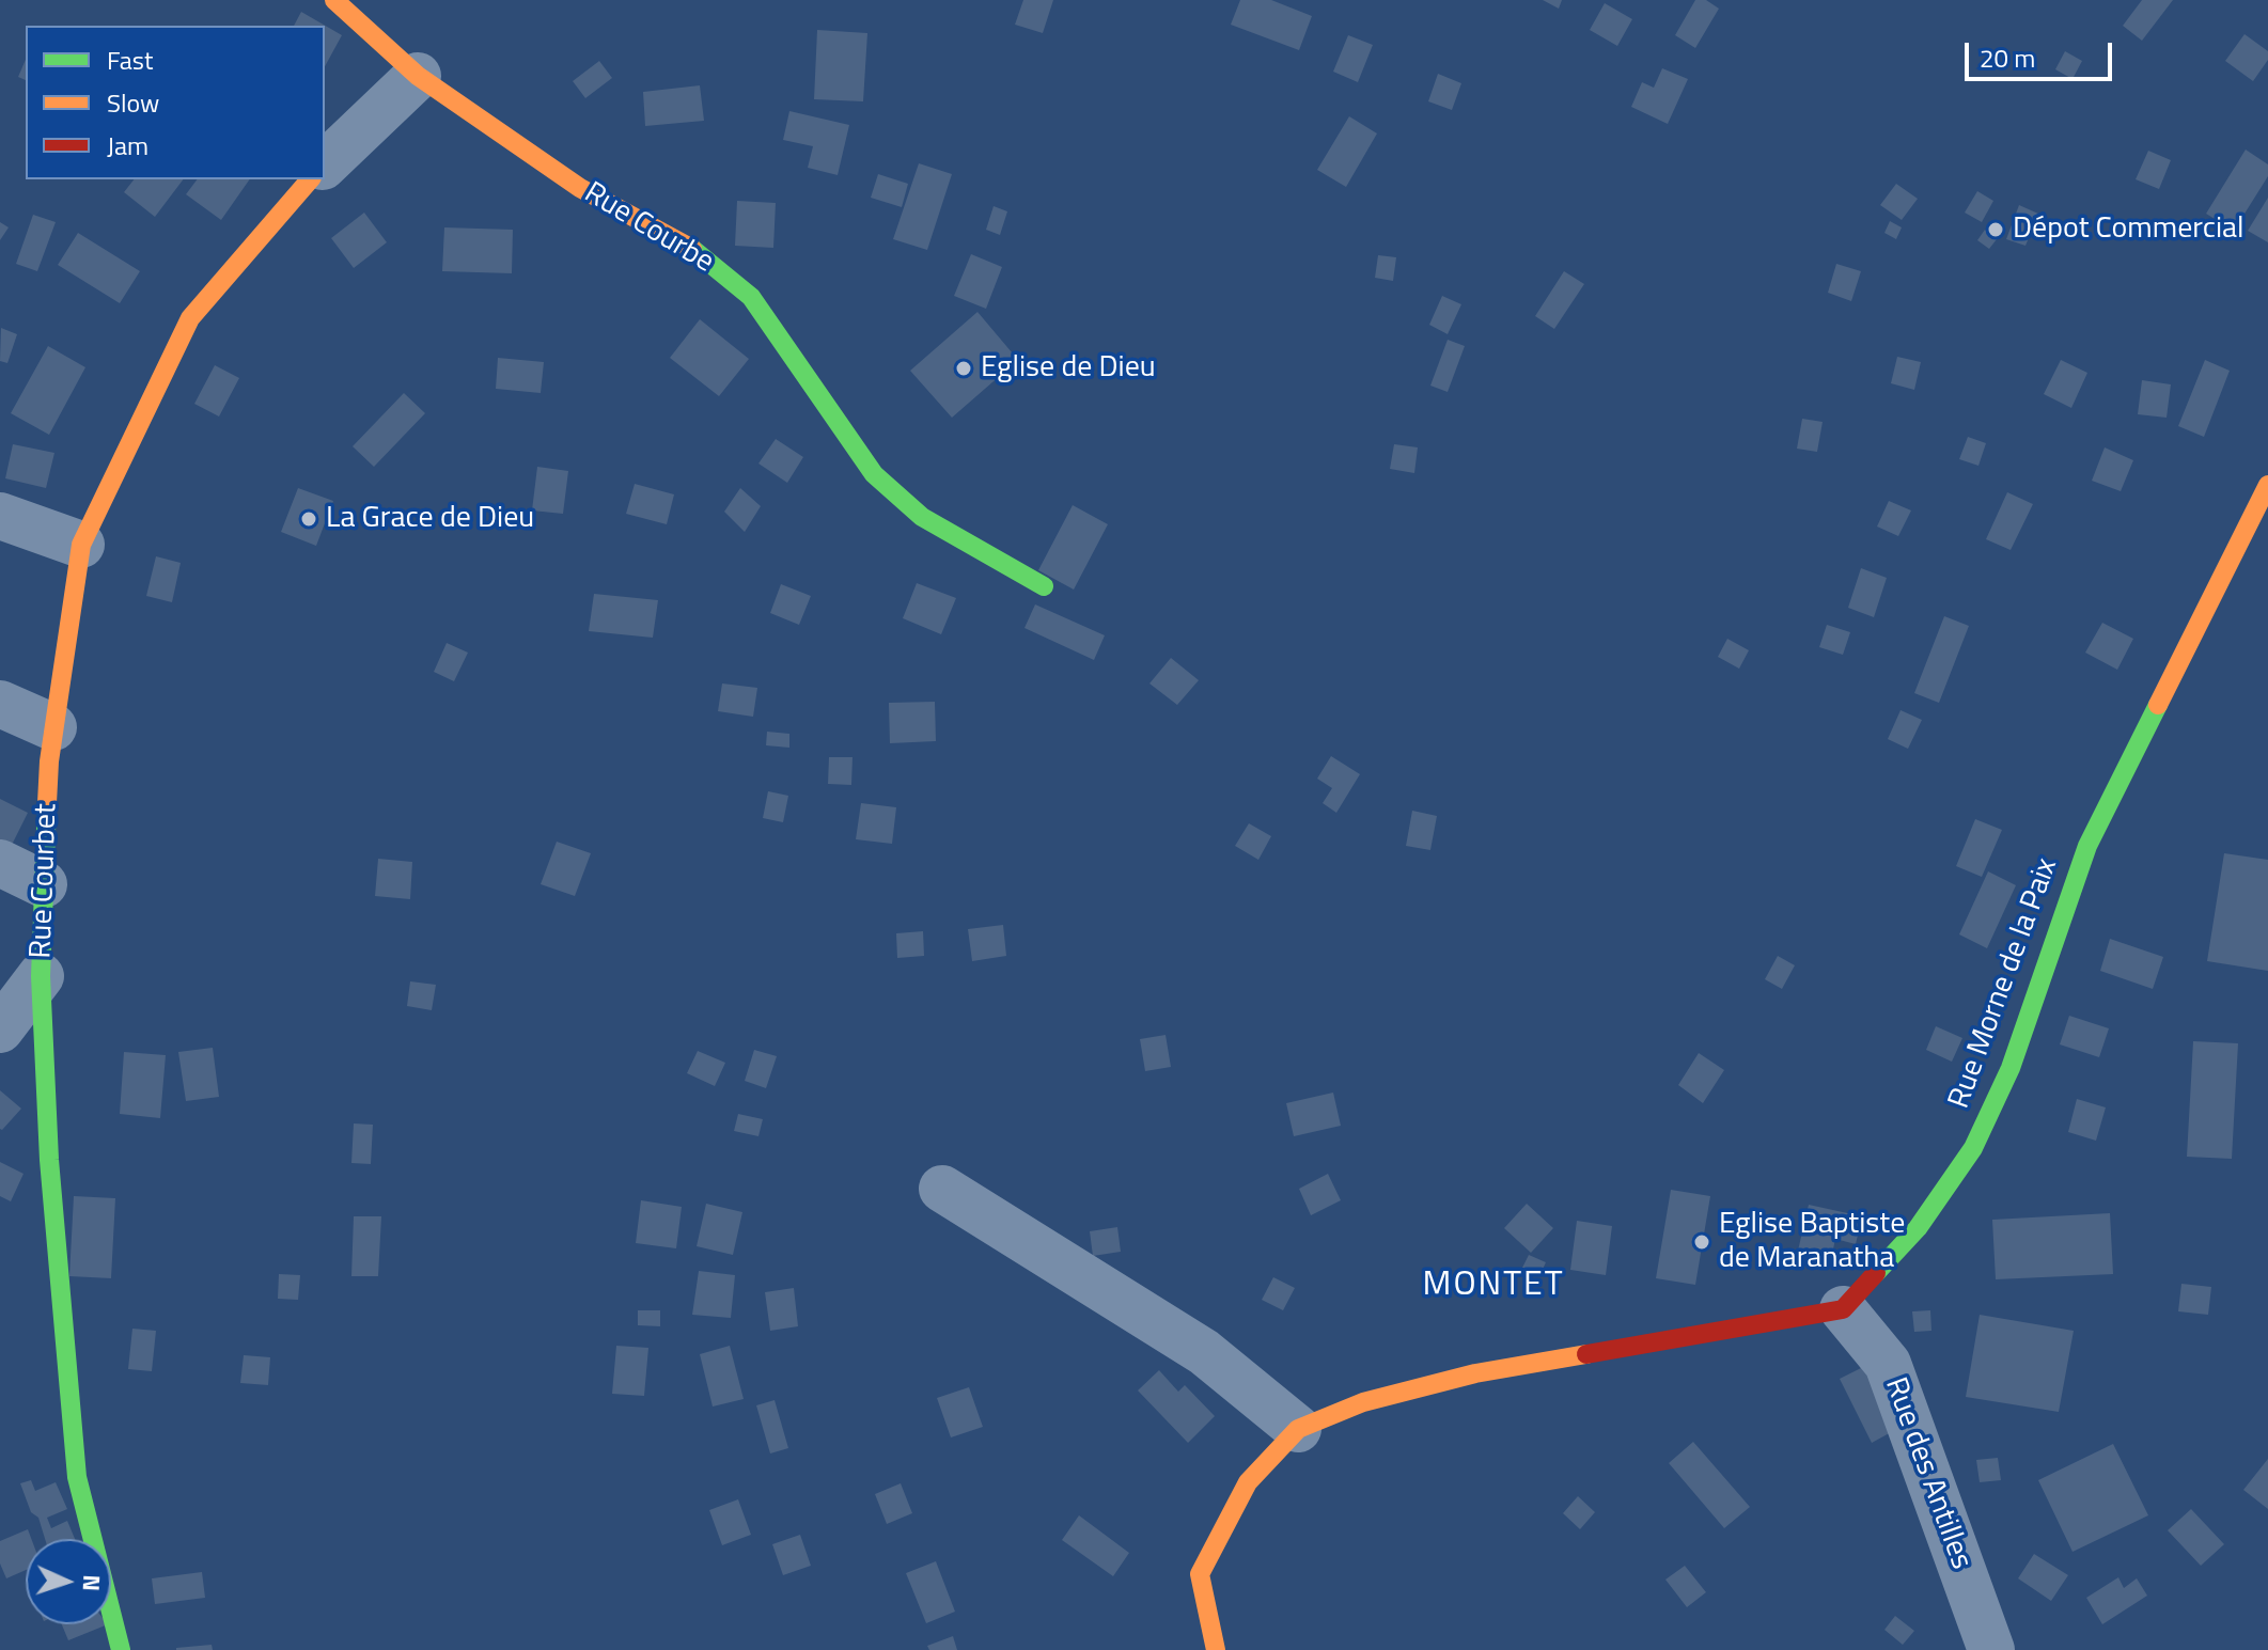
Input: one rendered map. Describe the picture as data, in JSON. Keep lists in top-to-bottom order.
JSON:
{
  "streets": {
    "street": [
      "Rue Courbe",
      "Rue Courbet",
      "Rue Morne de la Paix",
      "Rue des Antilles"
    ]
  },
  "crossings": [
    ["Rue Morne de la Paix", "Rue des Antilles"]
  ],
  "districts": ["MONTET"],
  "places": [
    "Dépot Commercial",
    "Eglise de Dieu",
    "La Grace de Dieu",
    "Eglise Baptiste de Maranatha"
  ],
  "legend": ["Fast", "Slow", "Jam"],
  "scale_bar": "20 m",
  "north": "right"
}
